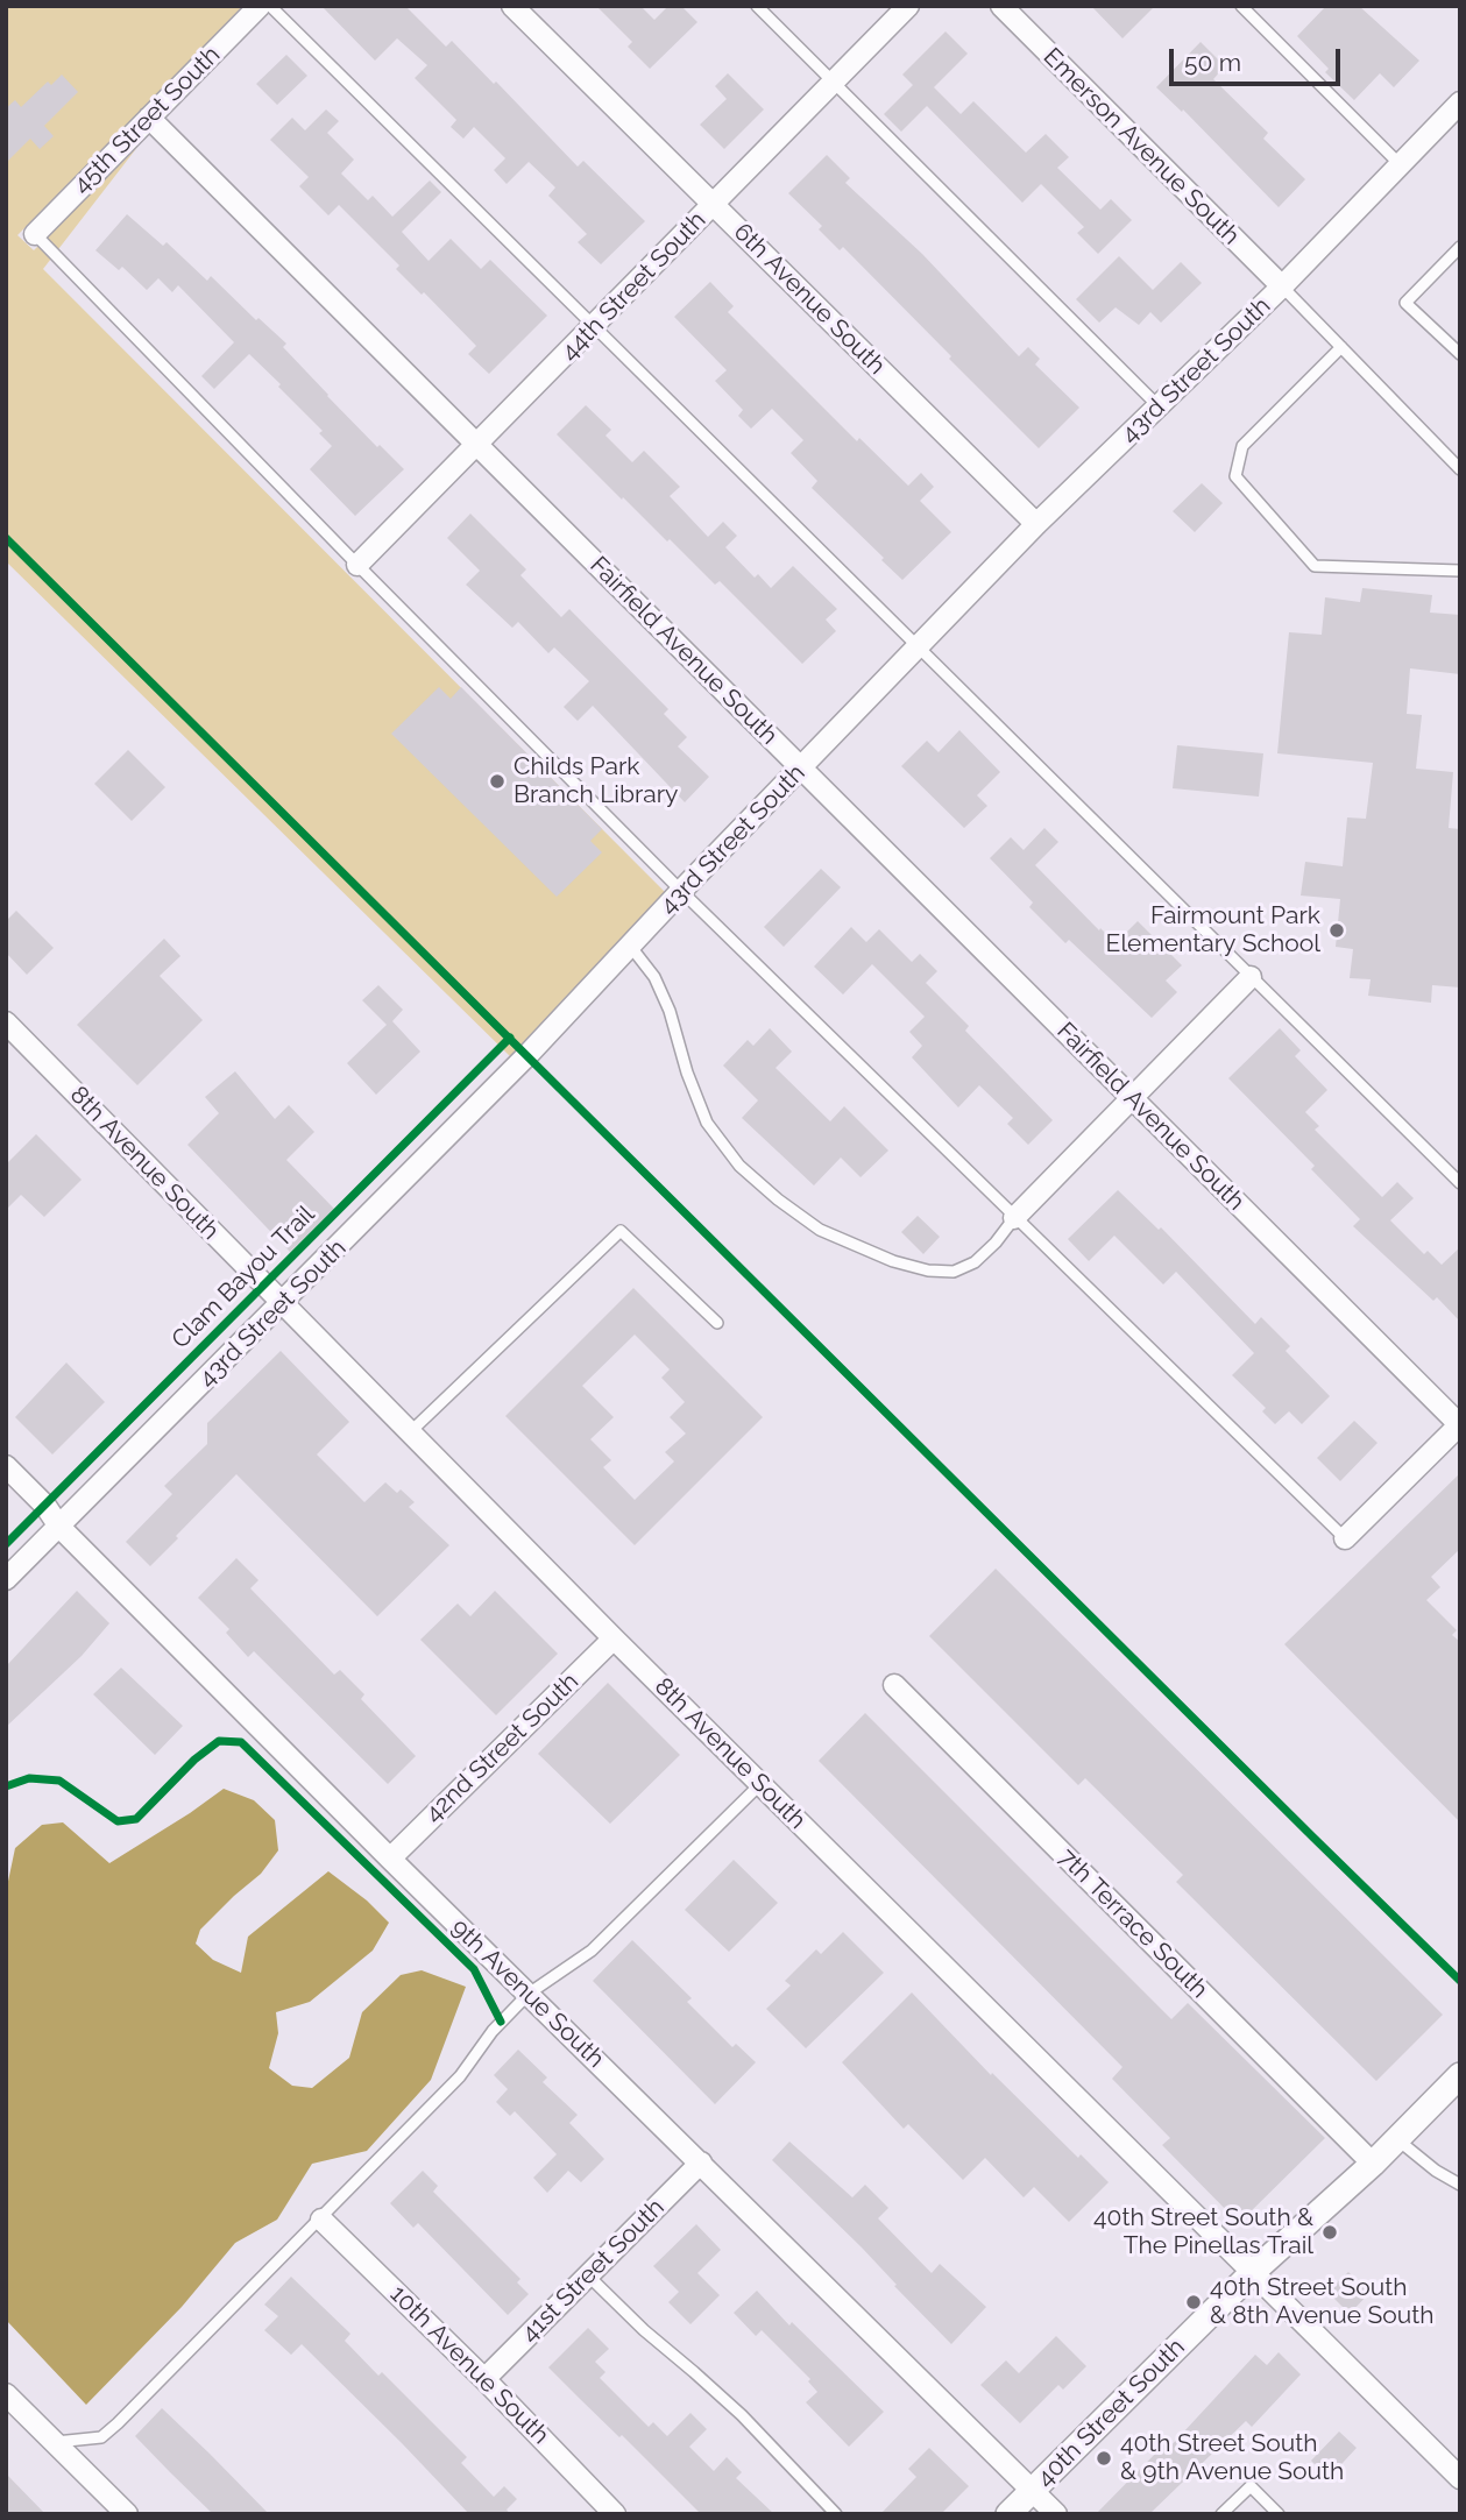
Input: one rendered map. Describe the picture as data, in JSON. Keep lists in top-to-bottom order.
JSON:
{
  "streets": {
    "street": [
      "45th Street South",
      "Emerson Avenue South",
      "44th Street South",
      "6th Avenue South",
      "43rd Street South",
      "Fairfield Avenue South",
      "8th Avenue South",
      "42nd Street South",
      "7th Terrace South",
      "9th Avenue South",
      "41st Street South",
      "10th Avenue South",
      "40th Street South"
    ],
    "cycle path": ["Clam Bayou Trail"]
  },
  "crossings": [
    ["45th Street South", "Fairfield Avenue South"],
    ["Emerson Avenue South", "43rd Street South"],
    ["44th Street South", "6th Avenue South"],
    ["44th Street South", "Fairfield Avenue South"],
    ["6th Avenue South", "43rd Street South"],
    ["43rd Street South", "Fairfield Avenue South"],
    ["43rd Street South", "8th Avenue South"],
    ["43rd Street South", "9th Avenue South"],
    ["8th Avenue South", "42nd Street South"],
    ["8th Avenue South", "40th Street South"],
    ["42nd Street South", "9th Avenue South"],
    ["7th Terrace South", "40th Street South"],
    ["9th Avenue South", "41st Street South"],
    ["9th Avenue South", "40th Street South"],
    ["41st Street South", "10th Avenue South"]
  ],
  "places": [
    "Childs Park Branch Library",
    "Fairmount Park Elementary School",
    "40th Street South & The Pinellas Trail",
    "40th Street South & 8th Avenue South",
    "40th Street South & 9th Avenue South"
  ],
  "scale_bar": "50 m"
}
